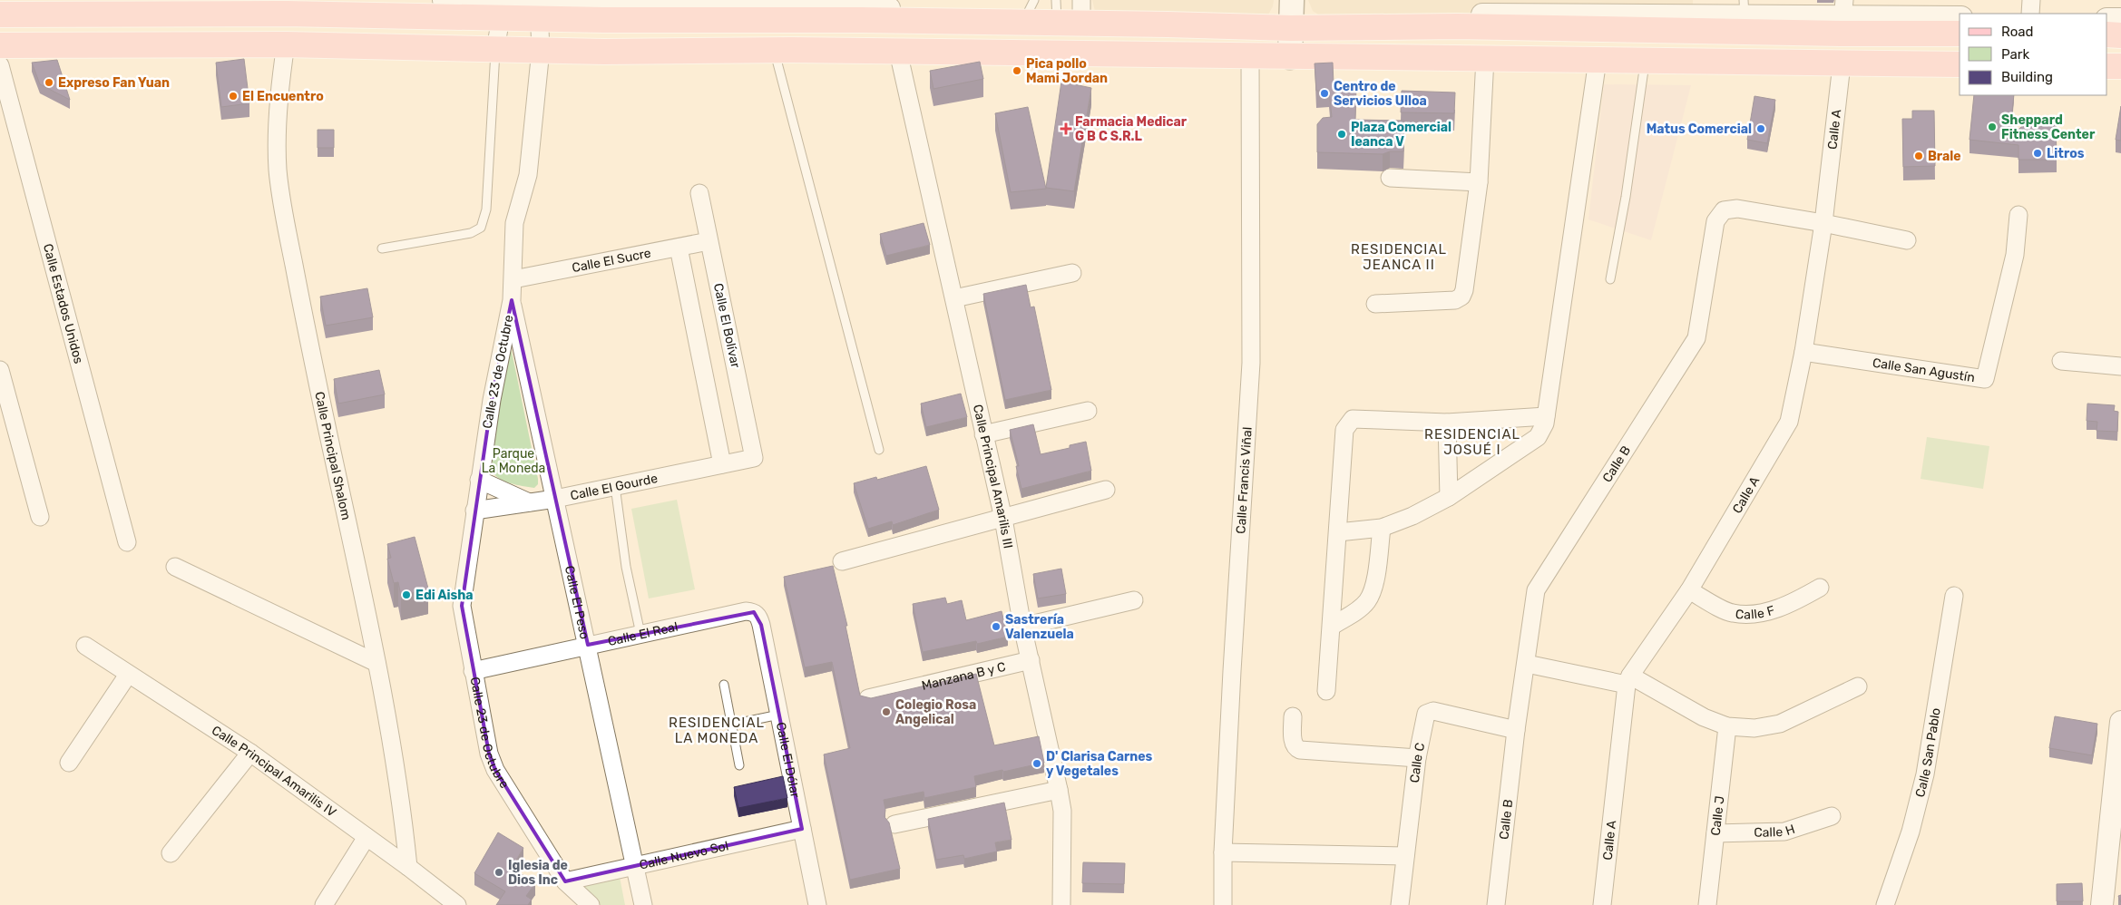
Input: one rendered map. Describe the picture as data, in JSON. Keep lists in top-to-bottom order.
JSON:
{
  "streets": {
    "street": [
      "Calle A",
      "Calle El Sucre",
      "Calle Estados Unidos",
      "Calle El Bolívar",
      "Calle San Agustín",
      "Calle 23 de Octubre",
      "Calle Principal Shalom",
      "Calle B",
      "Calle Principal Amarilis III",
      "Calle Francis Viñal",
      "Calle El Gourde",
      "Calle El Peso",
      "Calle F",
      "Calle El Real",
      "Manzana B y C",
      "Calle San Pablo",
      "Calle El Dólar",
      "Calle C",
      "Calle Principal Amarilis IV",
      "Calle J",
      "Calle H",
      "Calle Nuevo Sol"
    ]
  },
  "crossings": [
    ["Calle A", "Calle San Agustín"],
    ["Calle A", "Calle B"],
    ["Calle A", "Calle F"],
    ["Calle El Sucre", "Calle El Bolívar"],
    ["Calle El Sucre", "Calle 23 de Octubre"],
    ["Calle El Bolívar", "Calle El Gourde"],
    ["Calle 23 de Octubre", "Calle El Gourde"],
    ["Calle 23 de Octubre", "Calle El Peso"],
    ["Calle 23 de Octubre", "Calle El Real"],
    ["Calle 23 de Octubre", "Calle Nuevo Sol"],
    ["Calle Principal Shalom", "Calle Principal Amarilis IV"],
    ["Calle B", "Calle C"],
    ["Calle Principal Amarilis III", "Manzana B y C"],
    ["Calle El Gourde", "Calle El Peso"],
    ["Calle El Peso", "Calle El Real"],
    ["Calle El Peso", "Calle Nuevo Sol"],
    ["Calle El Real", "Calle El Dólar"],
    ["Calle El Dólar", "Calle Nuevo Sol"],
    ["Calle J", "Calle H"]
  ],
  "districts": ["RESIDENCIAL JEANCA II", "RESIDENCIAL JOSUÉ I", "RESIDENCIAL LA MONEDA"],
  "parks": ["Parque La Moneda"],
  "places": {
    "other": [
      "Pica pollo Mami Jordan",
      "Expreso Fan Yuan",
      "Centro de Servicios Ulloa",
      "El Encuentro",
      "Sheppard Fitness Center",
      "Matus Comercial",
      "Plaza Comercial Ieanca V",
      "Litros",
      "Brale",
      "Edi Aisha",
      "Sastrería Valenzuela",
      "Colegio Rosa Angelical",
      "D' Clarisa Carnes y Vegetales",
      "Iglesia de Dios Inc"
    ],
    "health": ["Farmacia Medicar G B C S.R.L"]
  },
  "legend": ["Road", "Park", "Building"]
}
